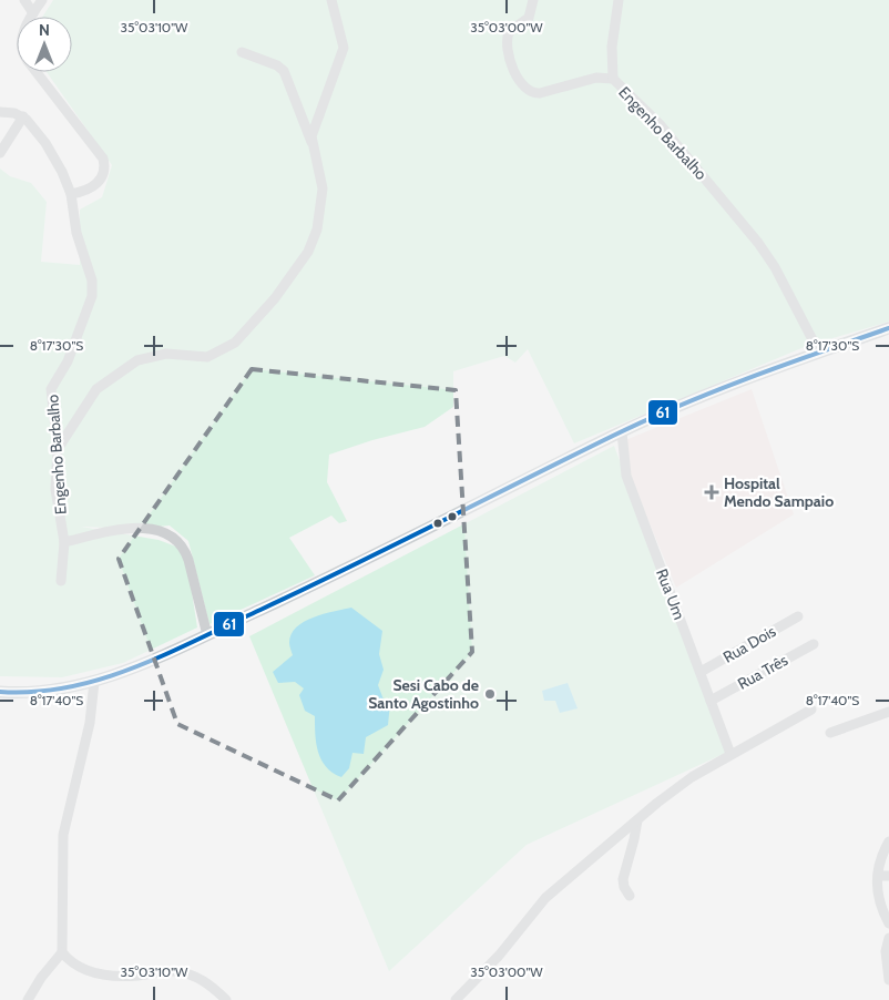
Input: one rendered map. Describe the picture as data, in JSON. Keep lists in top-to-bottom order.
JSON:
{
  "streets": {
    "street": [
      "Engenho Barbalho",
      "Rua Um",
      "Rua Dois",
      "Rua Três"
    ]
  },
  "crossings": [
    ["Rua Um", "Rua Dois"],
    ["Rua Um", "Rua Três"]
  ],
  "places": {
    "health": ["Hospital Mendo Sampaio"],
    "other": ["Sesi Cabo de Santo Agostinho"]
  },
  "lines": ["transit line 61"],
  "north": "top",
  "coordinates": [
    "35°03'10\"W",
    "35°03'00\"W",
    "8°17'30\"S",
    "8°17'40\"S"
  ]
}
